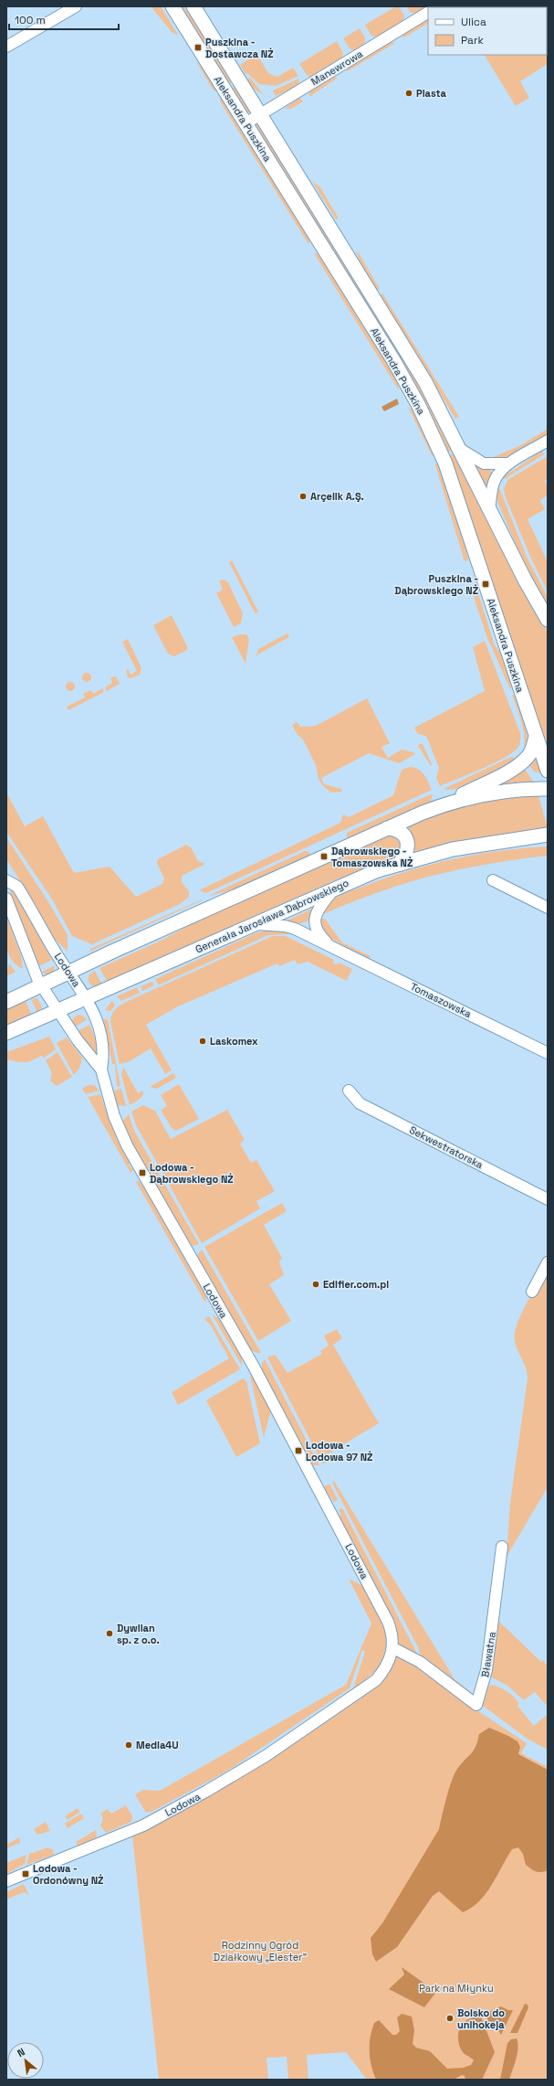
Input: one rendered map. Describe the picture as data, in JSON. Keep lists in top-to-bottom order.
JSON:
{
  "streets": {
    "main road": ["Aleksandra Puszkina", "Generała Jarosława Dąbrowskiego"],
    "street": [
      "Manewrowa",
      "Lodowa",
      "Tomaszowska",
      "Sekwestratorska",
      "Bławatna"
    ]
  },
  "crossings": [
    ["Manewrowa", "Aleksandra Puszkina"],
    ["Generała Jarosława Dąbrowskiego", "Lodowa"],
    ["Generała Jarosława Dąbrowskiego", "Tomaszowska"],
    ["Lodowa", "Bławatna"]
  ],
  "parks": ["Rodzinny Ogród Działkowy „Elester”", "Park na Młynku"],
  "places": {
    "transit": [
      "Puszkina - Dostawcza NŻ",
      "Puszkina - Dąbrowskiego NŻ",
      "Dąbrowskiego - Tomaszowska NŻ",
      "Lodowa - Dąbrowskiego NŻ",
      "Lodowa - Lodowa 97 NŻ",
      "Lodowa - Ordonówny NŻ"
    ],
    "other": [
      "Piasta",
      "Arçelik A.Ş.",
      "Laskomex",
      "Edifier.com.pl",
      "Dywilan sp. z o.o.",
      "Media4U",
      "Boisko do unihokeja"
    ]
  },
  "legend": ["Ulica", "Park"],
  "scale_bar": "100 m",
  "north": "top left"
}
